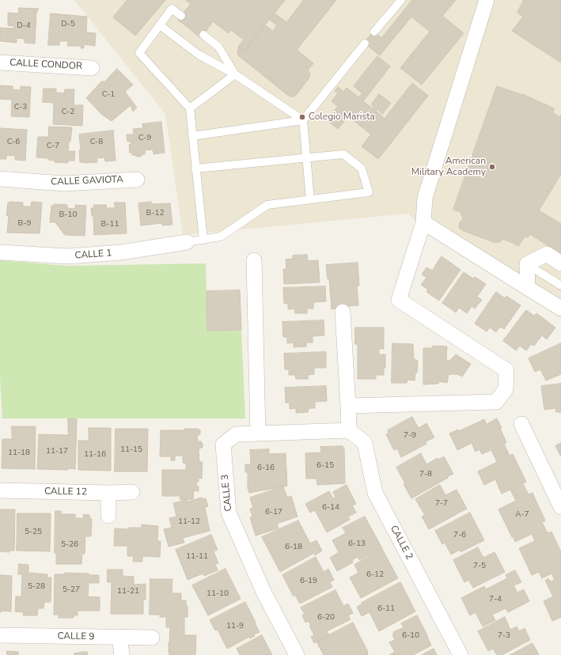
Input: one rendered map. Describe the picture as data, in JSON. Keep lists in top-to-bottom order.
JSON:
{
  "streets": {
    "street": [
      "CALLE CONDOR",
      "CALLE GAVIOTA",
      "CALLE 1",
      "CALLE 12",
      "CALLE 3",
      "CALLE 2",
      "CALLE 9"
    ]
  },
  "crossings": [
    ["CALLE 3", "CALLE 2"]
  ],
  "places": ["Colegio Marista", "American Military Academy"],
  "house_numbers": [
    "D-5",
    "D-4",
    "C-1",
    "C-3",
    "C-2",
    "C-9",
    "C-6",
    "C-8",
    "C-7",
    "B-12",
    "B-10",
    "B-9",
    "B-11",
    "7-9",
    "11-15",
    "11-17",
    "11-18",
    "11-16",
    "6-15",
    "6-16",
    "7-8",
    "7-7",
    "6-14",
    "6-17",
    "A-7",
    "11-12",
    "5-25",
    "7-6",
    "6-13",
    "5-26",
    "6-18",
    "11-11",
    "7-5",
    "6-12",
    "6-19",
    "5-28",
    "5-27",
    "11-21",
    "11-10",
    "7-4",
    "6-11",
    "6-20",
    "11-9",
    "6-10",
    "7-3"
  ]
}
